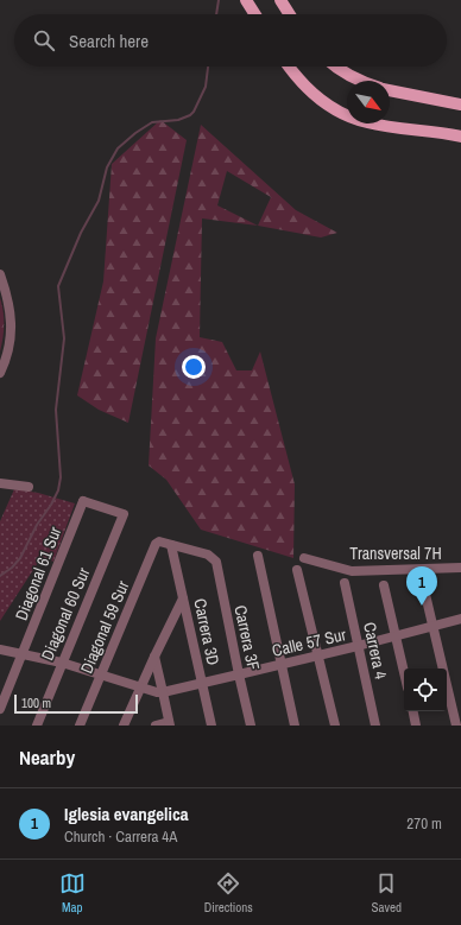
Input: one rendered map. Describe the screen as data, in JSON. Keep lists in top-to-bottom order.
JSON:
{
  "streets": {
    "street": [
      "Transversal 7H",
      "Diagonal 61 Sur",
      "Diagonal 60 Sur",
      "Diagonal 59 Sur",
      "Carrera 3D",
      "Carrera 3F",
      "Calle 57 Sur",
      "Carrera 4"
    ]
  },
  "crossings": [
    ["Diagonal 61 Sur", "Diagonal 60 Sur"],
    ["Diagonal 59 Sur", "Carrera 3D"],
    ["Diagonal 59 Sur", "Carrera 3F"],
    ["Carrera 3D", "Carrera 3F"],
    ["Carrera 3D", "Calle 57 Sur"],
    ["Carrera 3F", "Calle 57 Sur"],
    ["Calle 57 Sur", "Carrera 4"]
  ],
  "scale_bar": "100 m",
  "north": "bottom right",
  "page": {
    "search": "Search here",
    "pins": "1",
    "scale": "100 m",
    "heading": "Nearby",
    "list": [
      {
        "mark": "1",
        "name": "Iglesia evangelica",
        "note": "Church · Carrera 4A",
        "value": "270 m"
      }
    ],
    "nav": ["Map", "Directions", "Saved"]
  }
}
